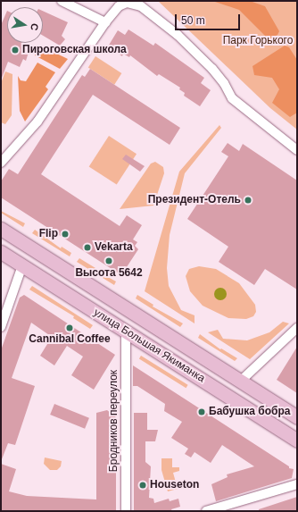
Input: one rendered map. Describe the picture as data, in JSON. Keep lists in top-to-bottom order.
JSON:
{
  "streets": {
    "main road": ["улица Большая Якиманка"],
    "street": ["Бродников переулок"]
  },
  "crossings": [
    ["улица Большая Якиманка", "Бродников переулок"]
  ],
  "parks": ["Парк Горького"],
  "places": [
    "Пироговская школа",
    "Президент-Отель",
    "Flip",
    "Vekarta",
    "Высота 5642",
    "Cannibal Coffee",
    "Бабушка бобра",
    "Houseton"
  ],
  "scale_bar": "50 m",
  "north": "right"
}
